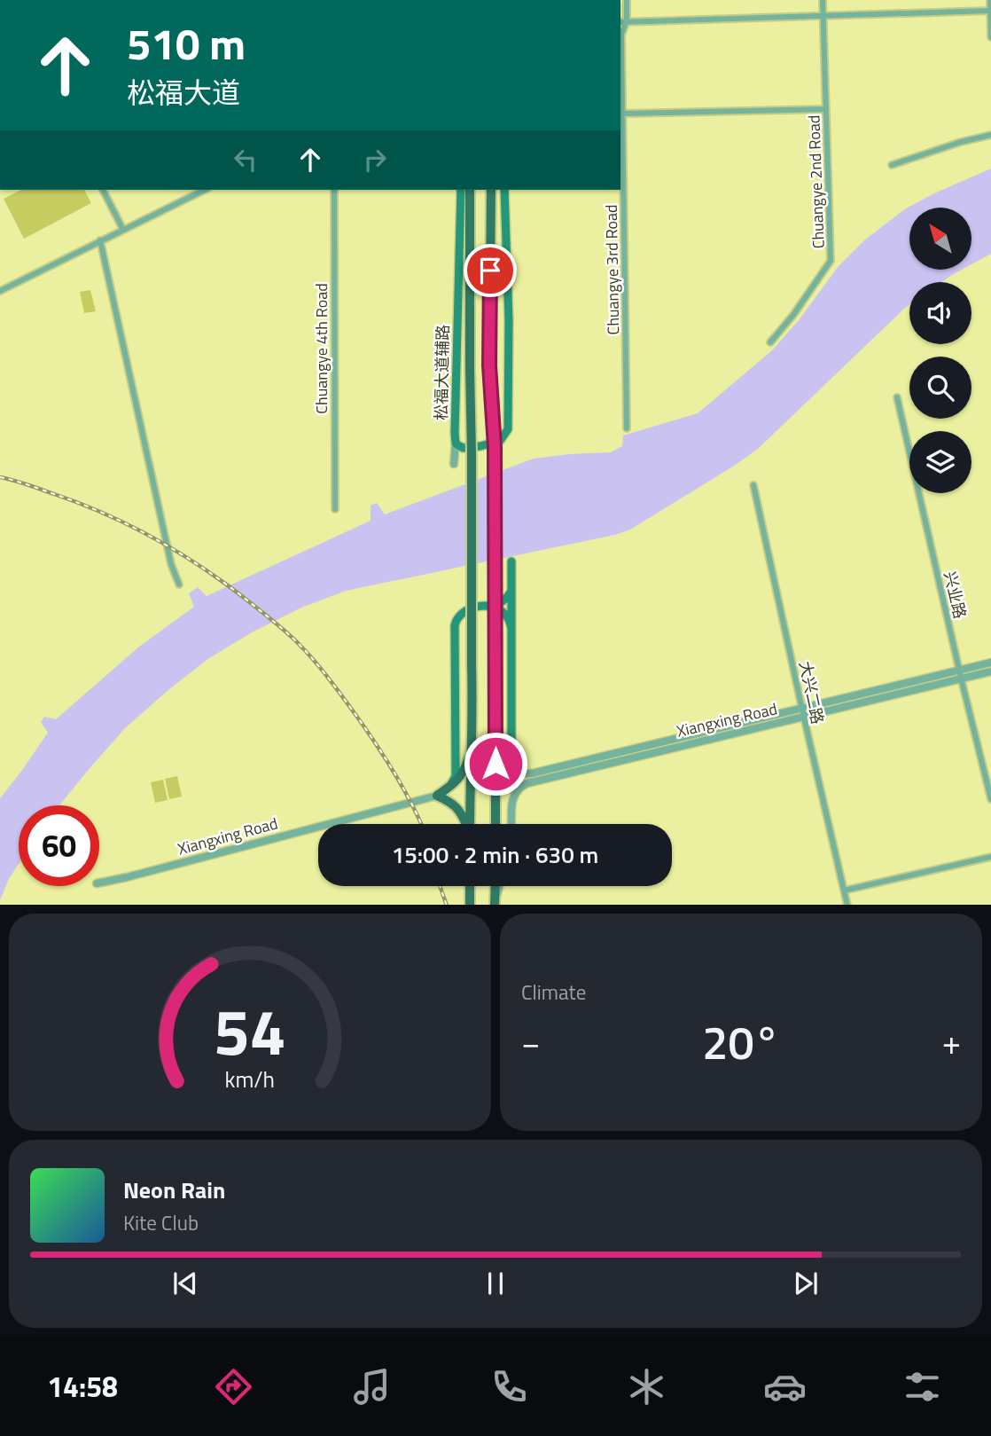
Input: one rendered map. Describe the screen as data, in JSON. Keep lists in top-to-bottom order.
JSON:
{
  "streets": {
    "main road": ["松福大道辅路"],
    "street": [
      "Chuangye 2nd Road",
      "Chuangye 3rd Road",
      "Chuangye 4th Road",
      "兴业路",
      "大兴二路",
      "Xiangxing Road"
    ]
  },
  "crossings": [
    ["兴业路", "Xiangxing Road"],
    ["大兴二路", "Xiangxing Road"]
  ],
  "north": "top left",
  "page": {
    "turn": ["510 m", "松福大道"],
    "limit": "60",
    "trip": "15:00 · 2 min · 630 m",
    "tile": "Climate",
    "heat": ["−", "20°", "+"],
    "song": ["Neon Rain", "Kite Club"],
    "tabs": "14:58",
    "gauge": ["54", "km/h"]
  }
}
